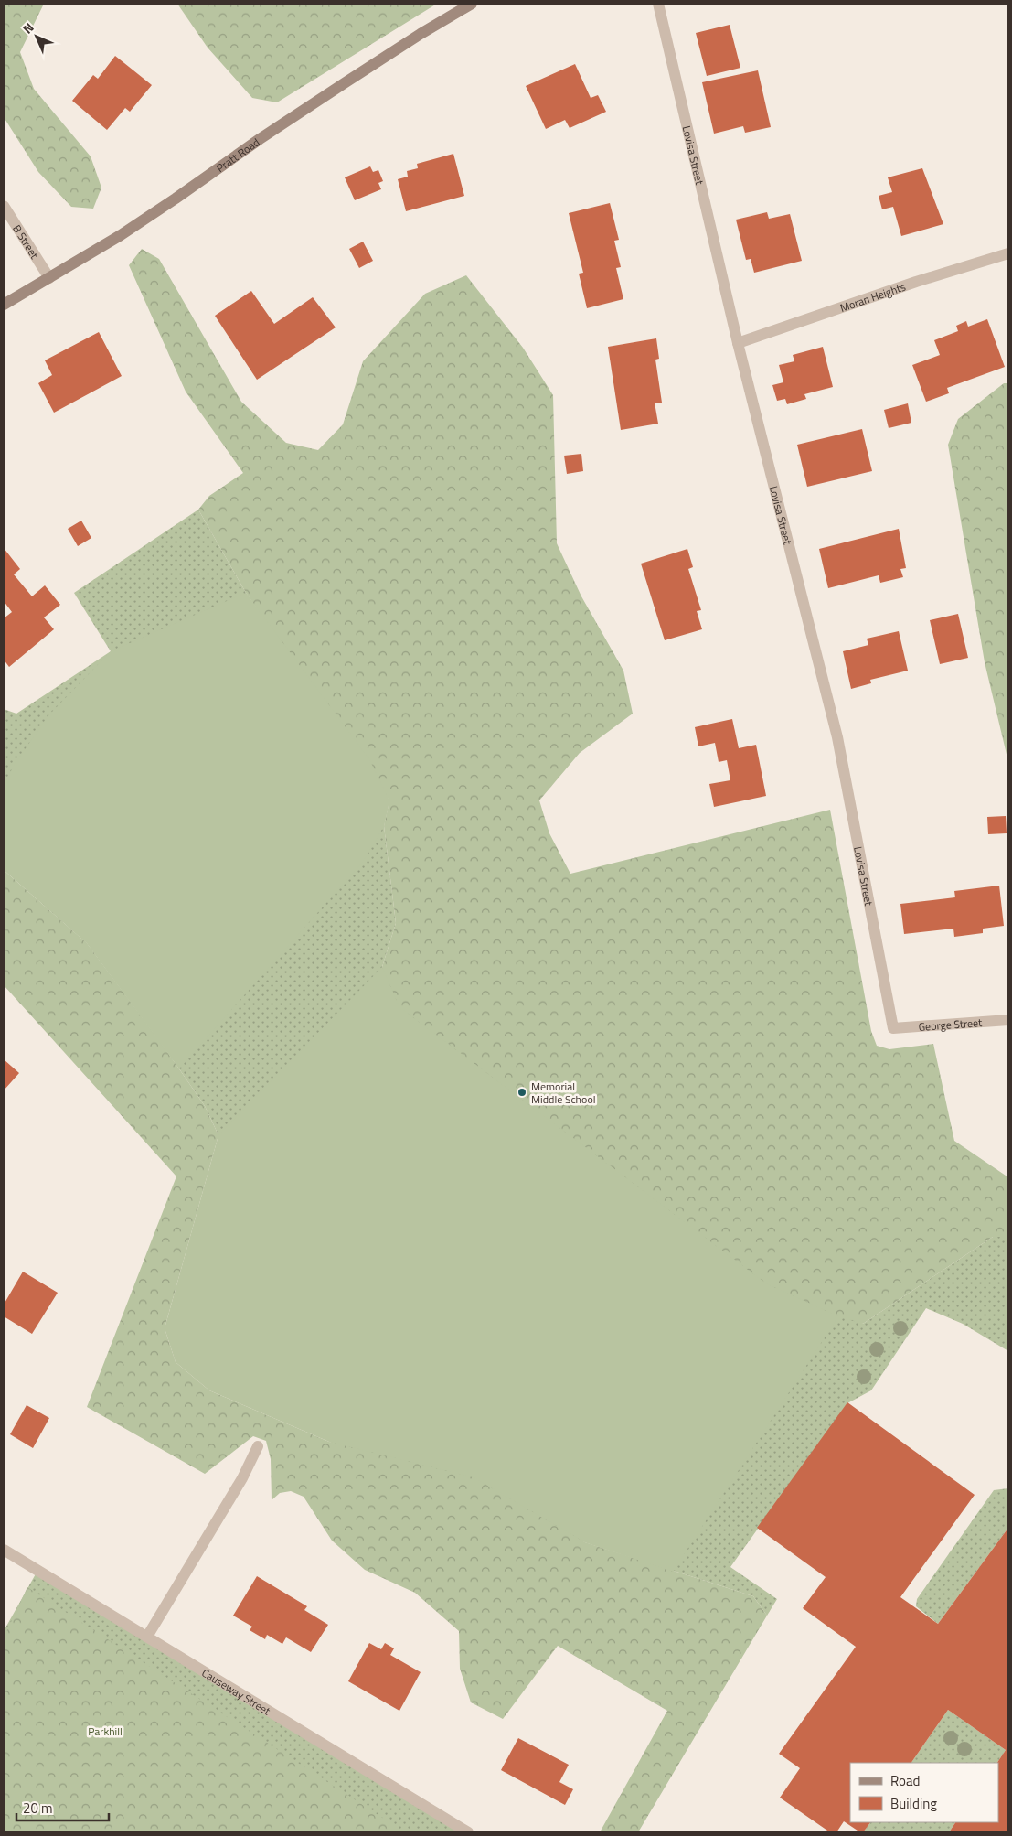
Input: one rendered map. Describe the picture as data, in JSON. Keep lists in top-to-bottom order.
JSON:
{
  "streets": {
    "street": [
      "Pratt Road",
      "Lovisa Street",
      "B Street",
      "Moran Heights",
      "George Street",
      "Causeway Street"
    ]
  },
  "crossings": [
    ["Pratt Road", "B Street"],
    ["Lovisa Street", "Moran Heights"],
    ["Lovisa Street", "George Street"]
  ],
  "parks": ["Parkhill"],
  "places": ["Memorial Middle School"],
  "legend": ["Road", "Building"],
  "scale_bar": "20 m",
  "north": "top left"
}
